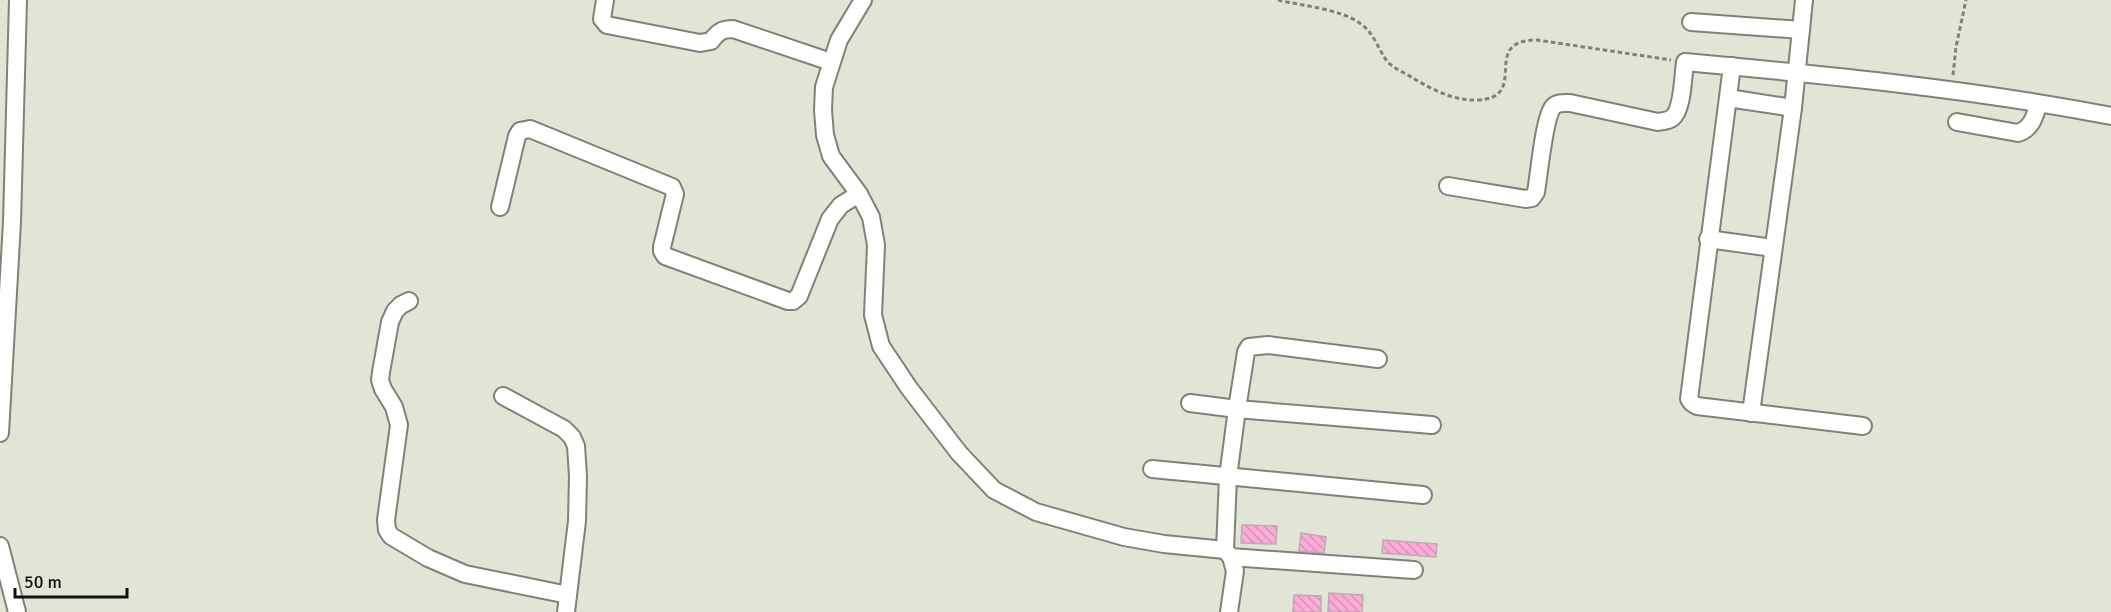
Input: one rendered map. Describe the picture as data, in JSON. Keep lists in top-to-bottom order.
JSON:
{
  "scale_bar": "50 m"
}
